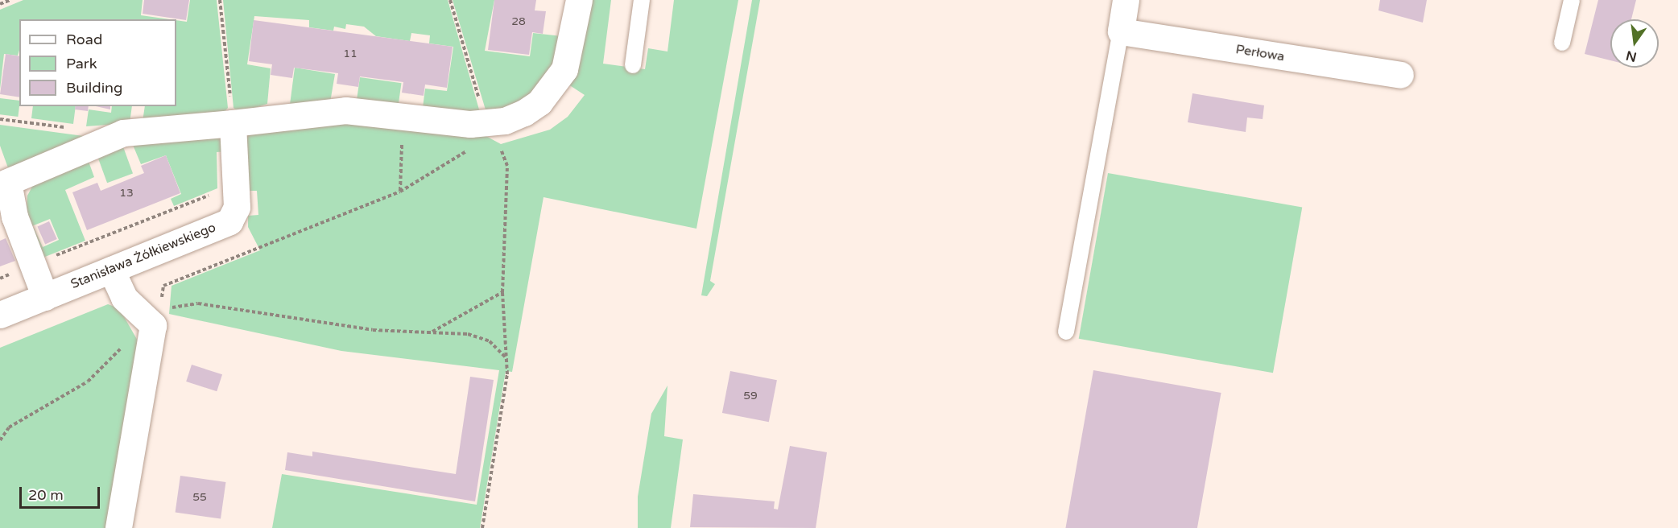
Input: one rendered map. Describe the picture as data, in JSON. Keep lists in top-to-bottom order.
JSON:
{
  "streets": {
    "street": ["Perłowa", "Stanisława Żółkiewskiego"]
  },
  "house_numbers": [
    "28",
    "11",
    "13",
    "59",
    "55"
  ],
  "legend": ["Road", "Park", "Building"],
  "scale_bar": "20 m",
  "north": "bottom"
}
